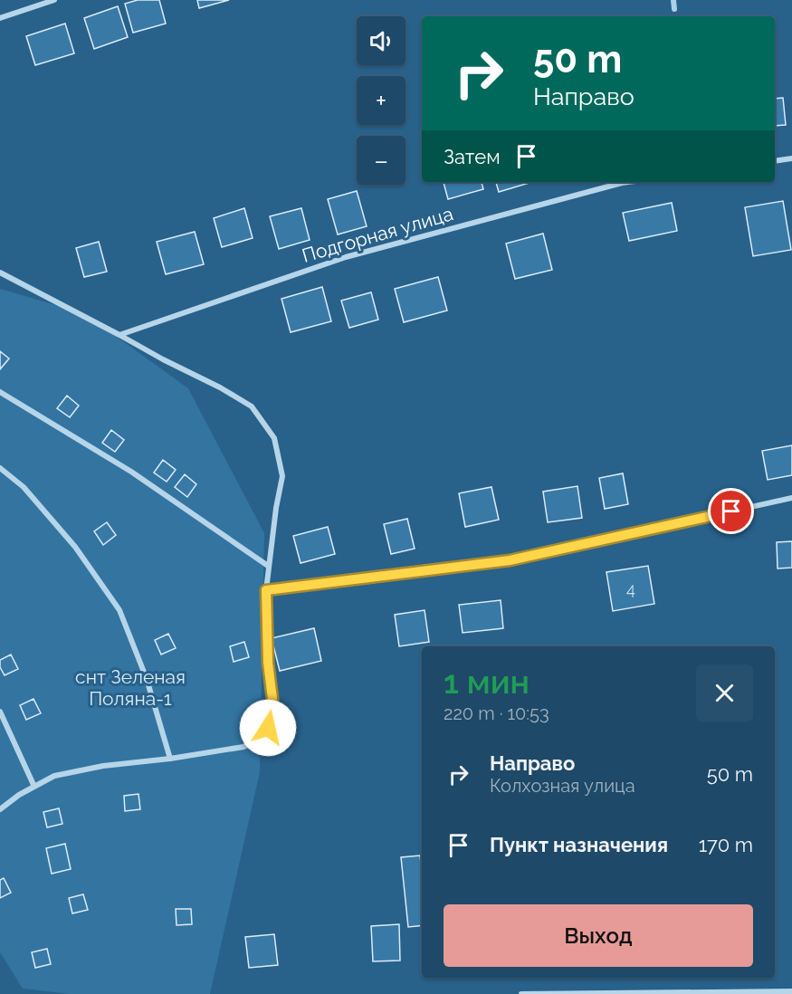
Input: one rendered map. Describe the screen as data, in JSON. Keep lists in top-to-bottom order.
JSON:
{
  "streets": {
    "street": ["Подгорная улица"]
  },
  "parks": ["снт Зеленая Поляна-1"],
  "house_numbers": ["4"],
  "page": {
    "map_buttons": ["+", "−"],
    "turn": ["50 m", "Направо"],
    "then": "Затем",
    "heading": ["1 мин", "220 m · 10:53"],
    "list": [
      {
        "name": "Направо",
        "note": "Колхозная улица",
        "value": "50 m"
      },
      {
        "name": "Пункт назначения",
        "value": "170 m"
      }
    ],
    "buttons": "Выход"
  }
}
